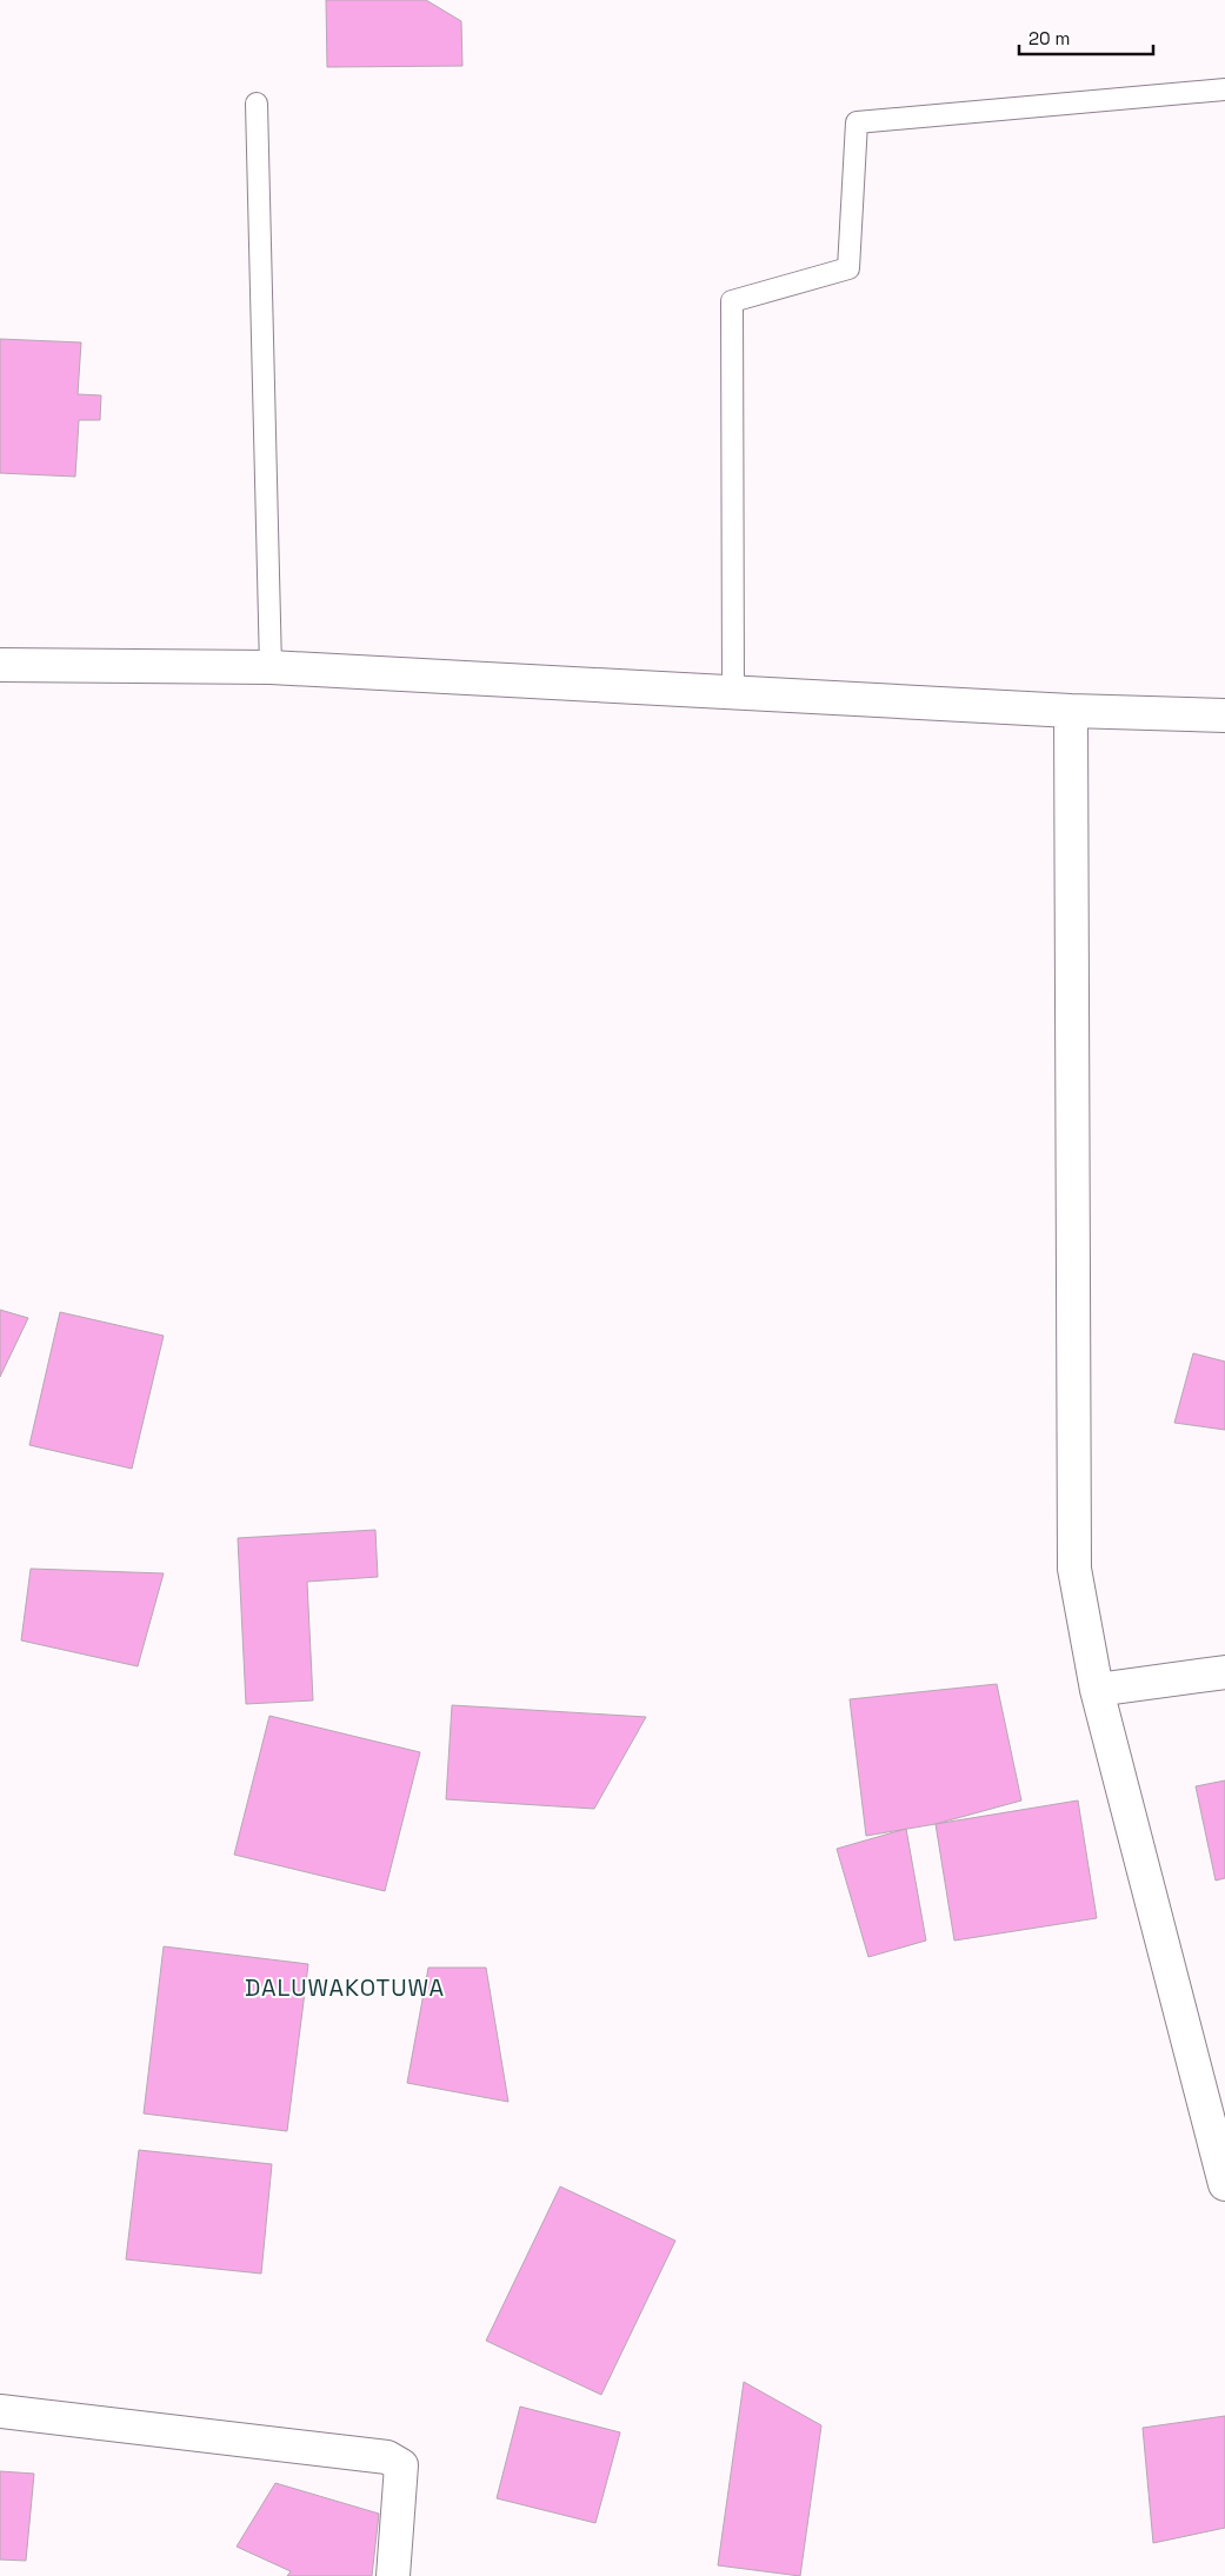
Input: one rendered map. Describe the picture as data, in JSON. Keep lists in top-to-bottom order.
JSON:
{
  "districts": ["DALUWAKOTUWA"],
  "scale_bar": "20 m"
}
